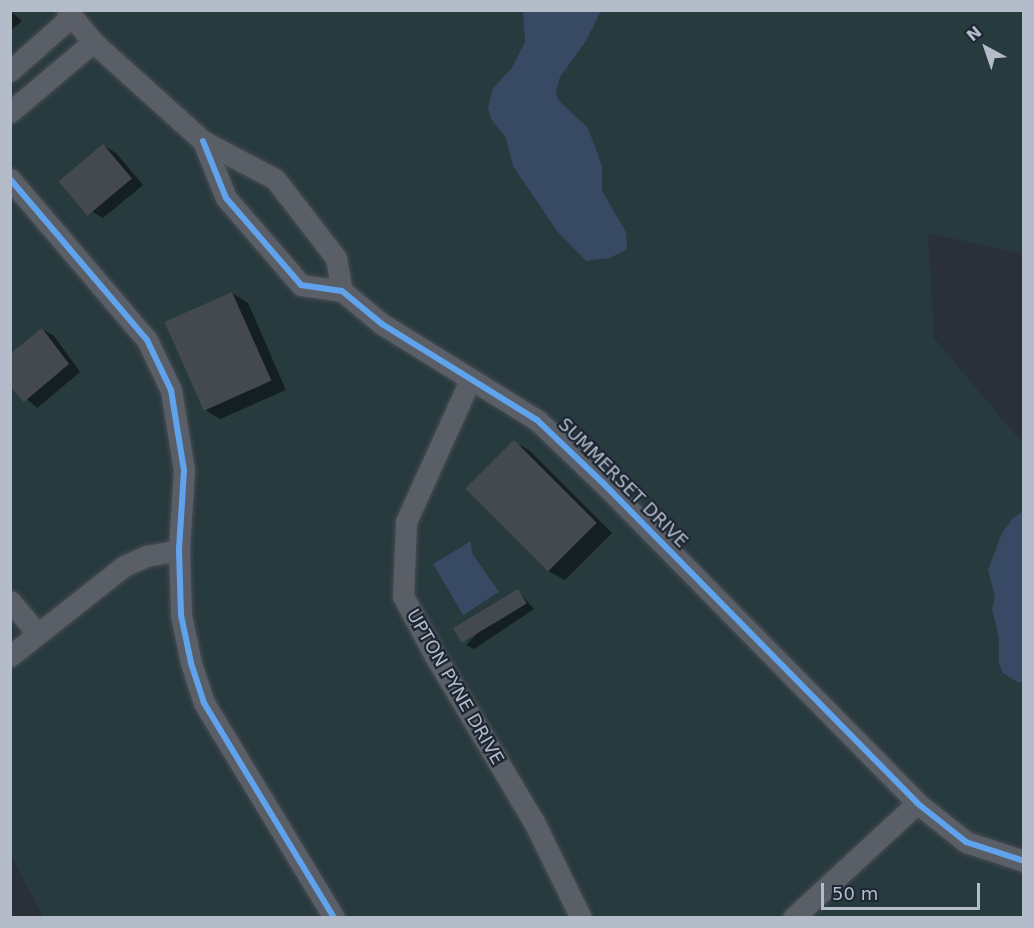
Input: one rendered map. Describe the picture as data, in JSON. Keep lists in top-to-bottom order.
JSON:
{
  "streets": {
    "street": ["SUMMERSET DRIVE", "UPTON PYNE DRIVE"]
  },
  "crossings": [
    ["SUMMERSET DRIVE", "UPTON PYNE DRIVE"]
  ],
  "scale_bar": "50 m",
  "north": "top left"
}
